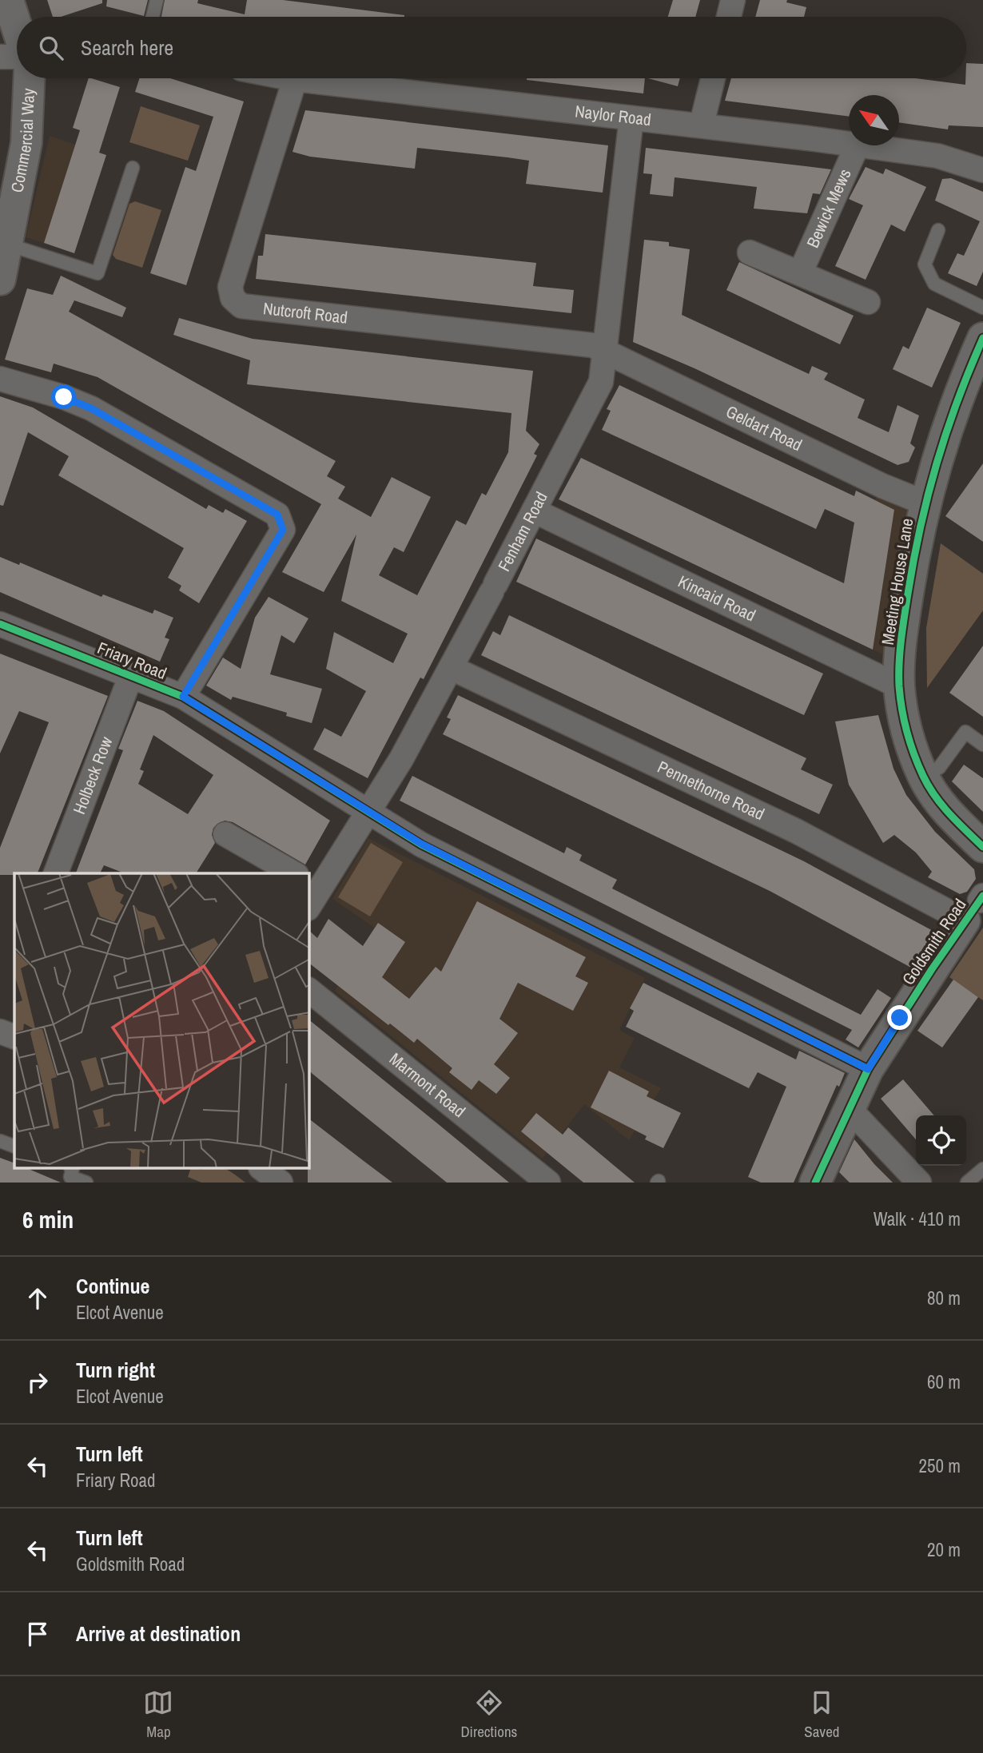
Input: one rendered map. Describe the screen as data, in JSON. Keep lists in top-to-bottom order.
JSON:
{
  "streets": {
    "street": [
      "Naylor Road",
      "Commercial Way",
      "Bewick Mews",
      "Nutcroft Road",
      "Geldart Road",
      "Fenham Road",
      "Meeting House Lane",
      "Kincaid Road",
      "Friary Road",
      "Holbeck Row",
      "Pennethorne Road",
      "Goldsmith Road",
      "Marmont Road"
    ]
  },
  "crossings": [
    ["Naylor Road", "Nutcroft Road"],
    ["Naylor Road", "Fenham Road"],
    ["Nutcroft Road", "Geldart Road"],
    ["Nutcroft Road", "Fenham Road"],
    ["Geldart Road", "Fenham Road"],
    ["Geldart Road", "Meeting House Lane"],
    ["Fenham Road", "Kincaid Road"],
    ["Fenham Road", "Friary Road"],
    ["Fenham Road", "Pennethorne Road"],
    ["Meeting House Lane", "Kincaid Road"],
    ["Friary Road", "Holbeck Row"],
    ["Friary Road", "Goldsmith Road"],
    ["Pennethorne Road", "Goldsmith Road"]
  ],
  "north": "top left",
  "page": {
    "search": "Search here",
    "heading": ["6 min", "Walk · 410 m"],
    "list": [
      ["Continue", "Elcot Avenue", "80 m"],
      ["Turn right", "Elcot Avenue", "60 m"],
      ["Turn left", "Friary Road", "250 m"],
      ["Turn left", "Goldsmith Road", "20 m"],
      "Arrive at destination"
    ],
    "nav": ["Map", "Directions", "Saved"]
  }
}
